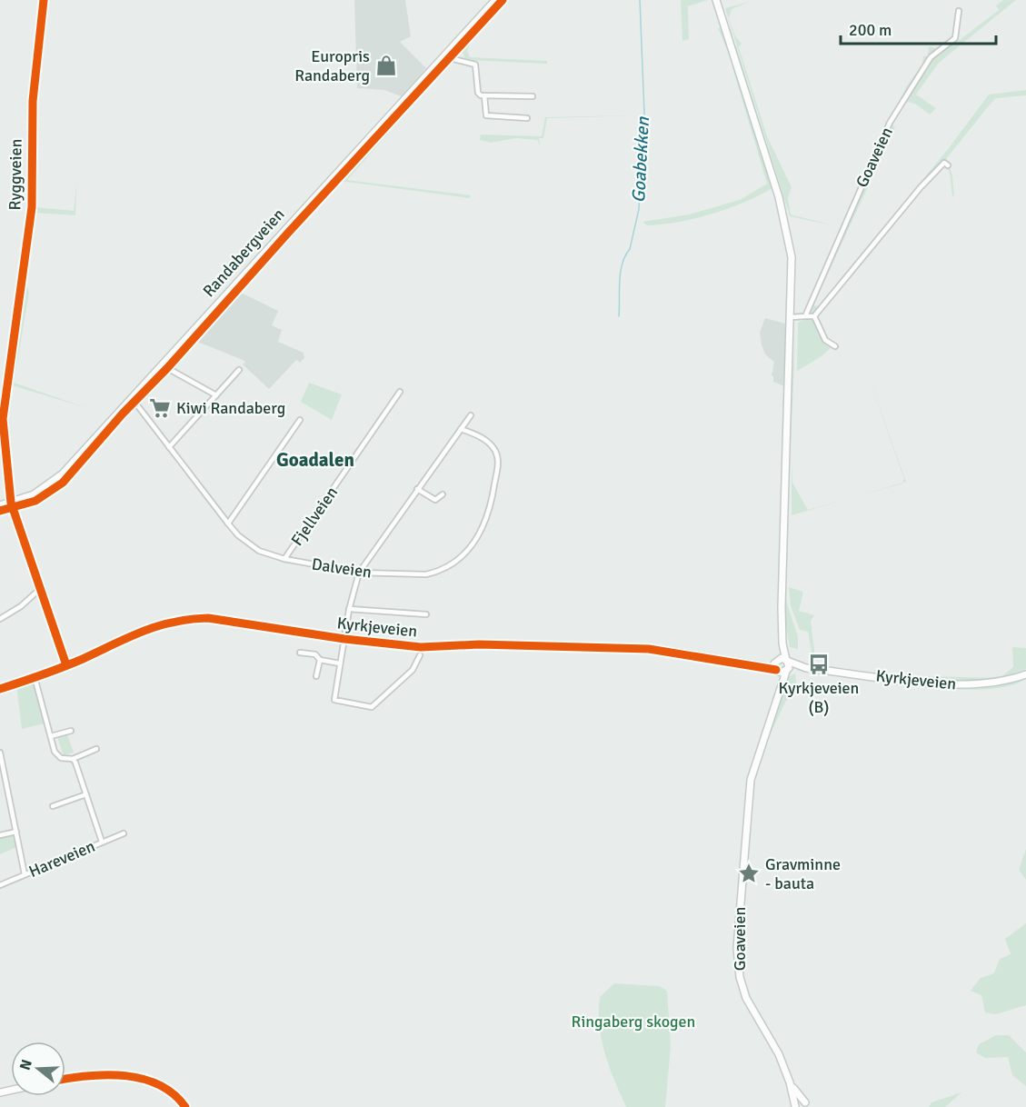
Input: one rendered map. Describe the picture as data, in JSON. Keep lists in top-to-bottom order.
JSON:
{
  "streets": {
    "main road": ["Goaveien", "Randabergveien", "Kyrkjeveien"],
    "street": [
      "Ryggveien",
      "Fjellveien",
      "Dalveien",
      "Hareveien"
    ]
  },
  "crossings": [
    ["Goaveien", "Kyrkjeveien"],
    ["Ryggveien", "Randabergveien"],
    ["Ryggveien", "Kyrkjeveien"],
    ["Randabergveien", "Dalveien"],
    ["Fjellveien", "Dalveien"]
  ],
  "districts": ["Goadalen"],
  "water": ["Goabekken"],
  "parks": ["Ringaberg skogen"],
  "places": {
    "shop": ["Europris Randaberg"],
    "supermarket": ["Kiwi Randaberg"],
    "bus stop": ["Kyrkjeveien (B)"],
    "place": ["Gravminne - bauta"]
  },
  "scale_bar": "200 m",
  "north": "left"
}
